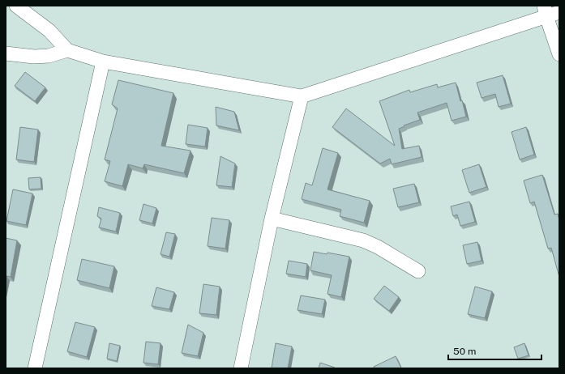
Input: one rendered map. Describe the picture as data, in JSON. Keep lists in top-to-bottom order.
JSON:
{
  "scale_bar": "50 m"
}
